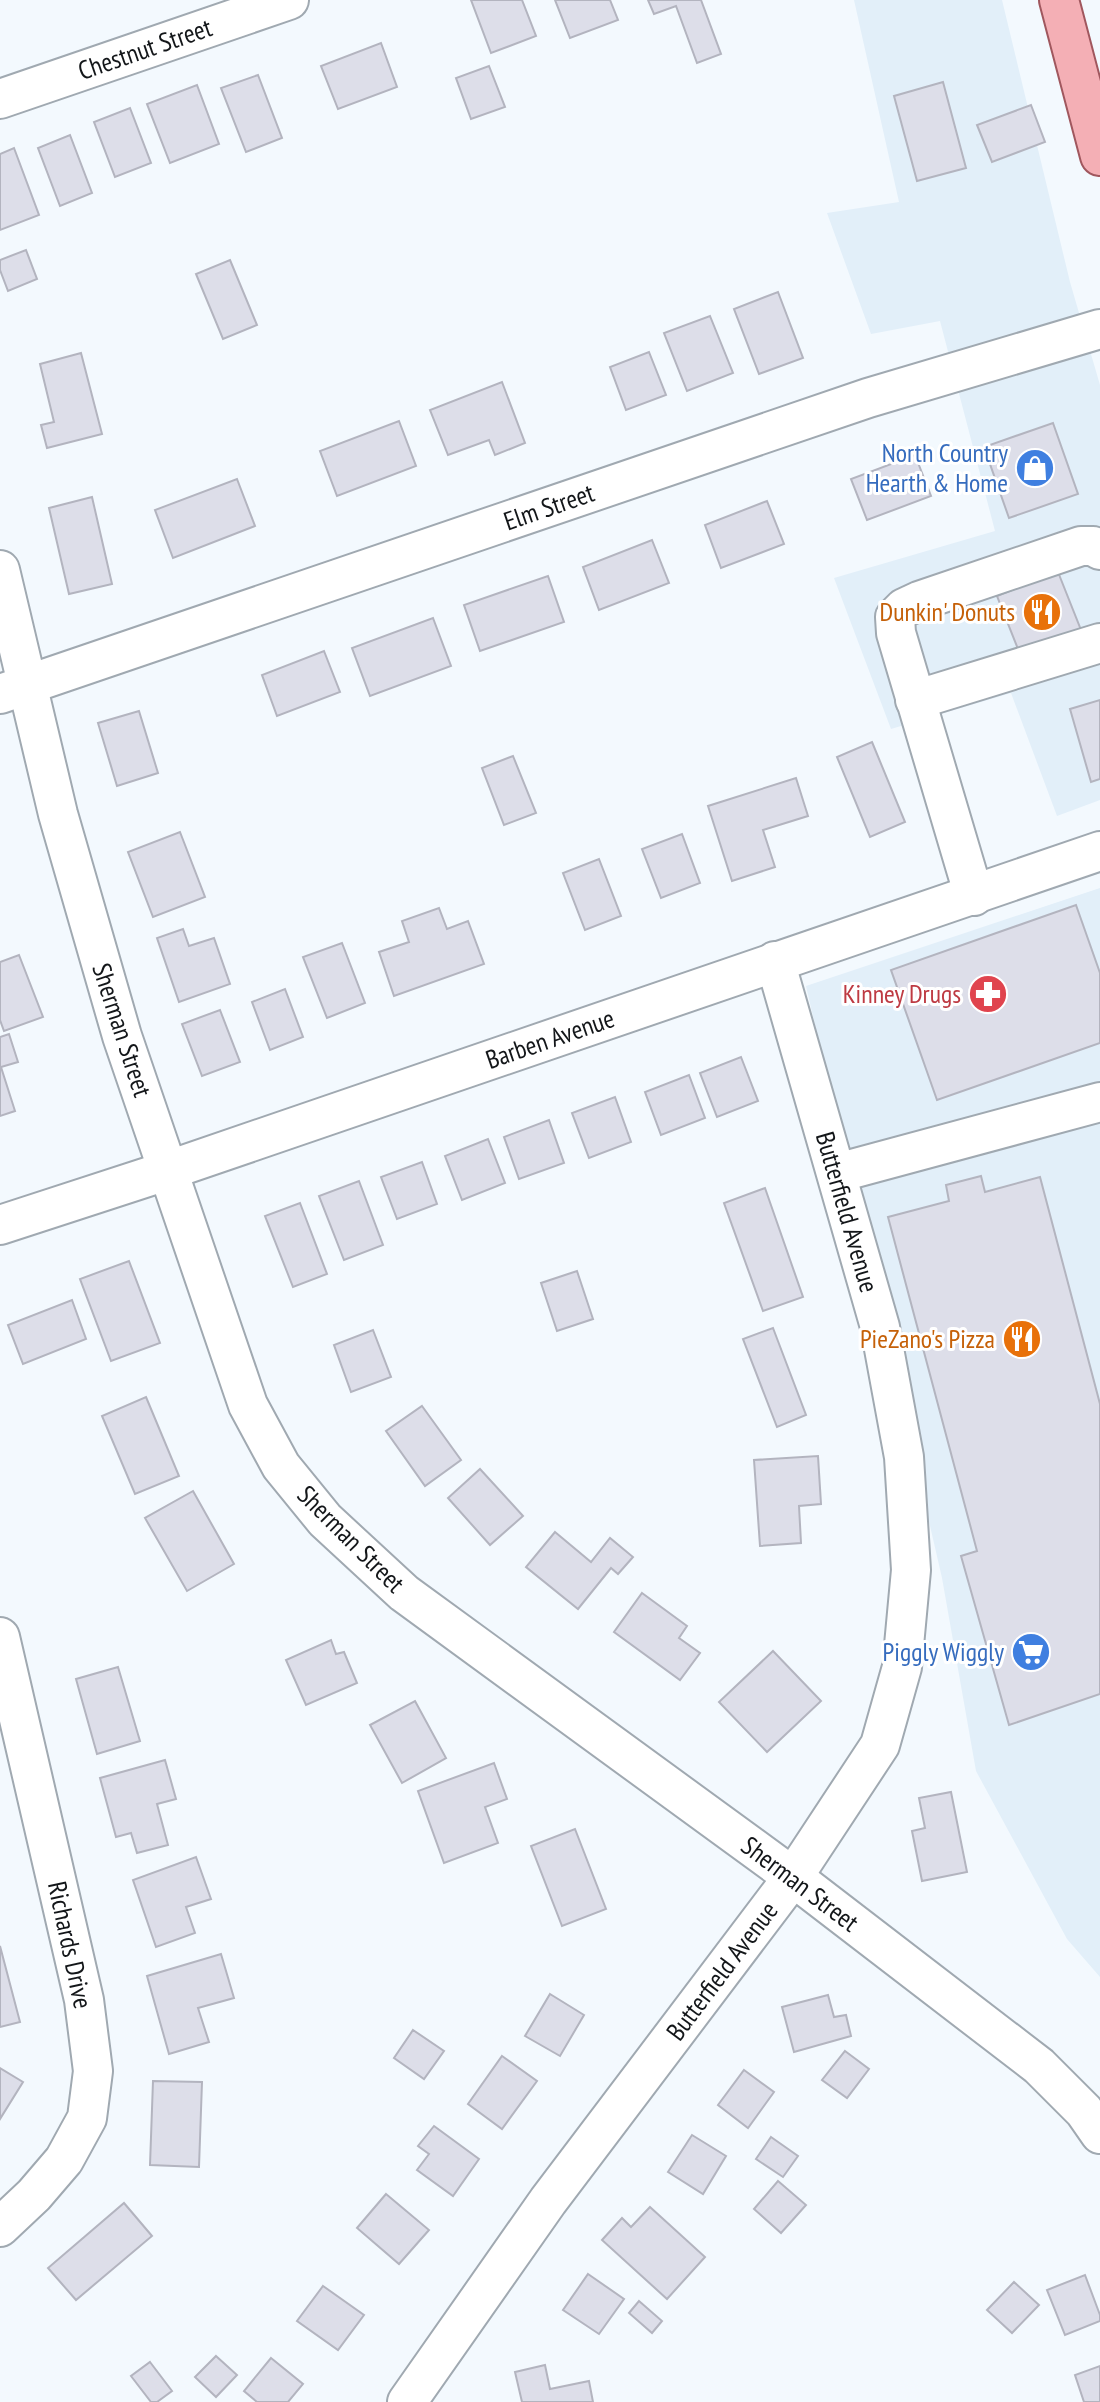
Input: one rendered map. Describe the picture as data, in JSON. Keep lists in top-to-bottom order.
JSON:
{
  "streets": {
    "street": [
      "Chestnut Street",
      "Elm Street",
      "Sherman Street",
      "Barben Avenue",
      "Butterfield Avenue",
      "Richards Drive"
    ]
  },
  "crossings": [
    ["Elm Street", "Sherman Street"],
    ["Sherman Street", "Barben Avenue"],
    ["Sherman Street", "Butterfield Avenue"],
    ["Barben Avenue", "Butterfield Avenue"]
  ],
  "places": {
    "shop": ["North Country Hearth & Home"],
    "restaurant": ["Dunkin' Donuts", "PieZano's Pizza"],
    "pharmacy": ["Kinney Drugs"],
    "supermarket": ["Piggly Wiggly"]
  }
}
